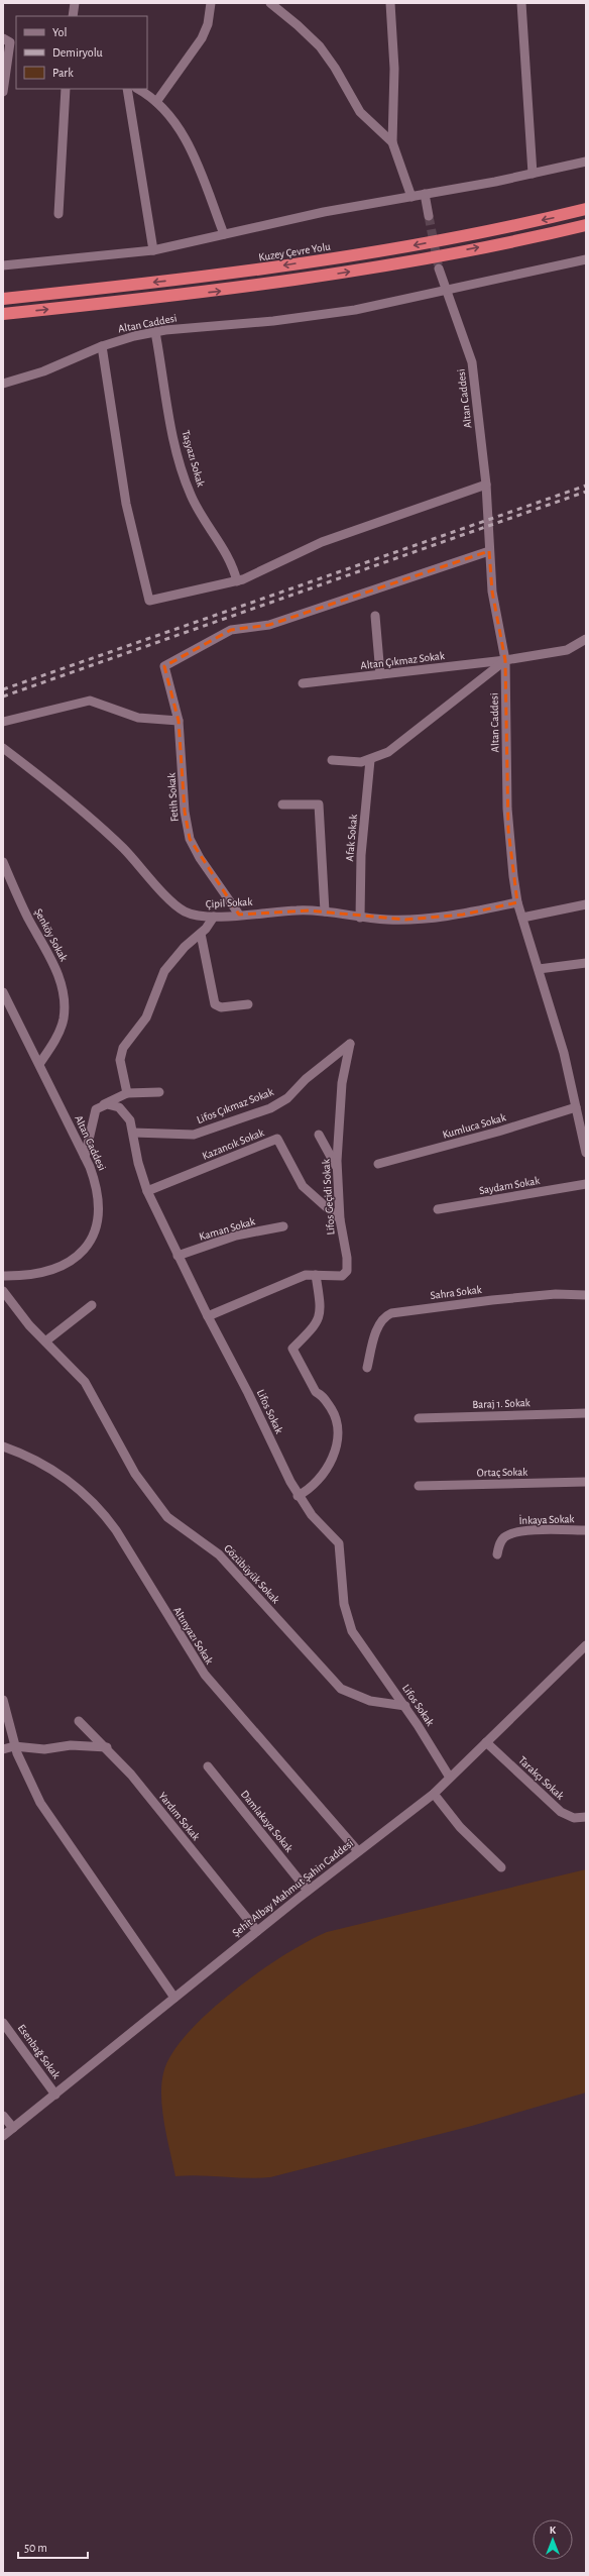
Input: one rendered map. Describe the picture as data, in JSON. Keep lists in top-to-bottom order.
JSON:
{
  "streets": {
    "highway": ["Kuzey Çevre Yolu"],
    "street": [
      "Altan Caddesi",
      "Taşyazı Sokak",
      "Altan Çıkmaz Sokak",
      "Fetih Sokak",
      "Afak Sokak",
      "Çipil Sokak",
      "Şenköy Sokak",
      "Lifos Çıkmaz Sokak",
      "Kumluca Sokak",
      "Kazancık Sokak",
      "Saydam Sokak",
      "Lifos Geçidi Sokak",
      "Kaman Sokak",
      "Sahra Sokak",
      "Baraj 1. Sokak",
      "Lifos Sokak",
      "Ortaç Sokak",
      "İnkaya Sokak",
      "Gözübüyük Sokak",
      "Altınyazı Sokak",
      "Tarakçı Sokak",
      "Yardım Sokak",
      "Damlakaya Sokak",
      "Şehit Albay Mahmut Şahin Caddesi",
      "Esenbağ Sokak"
    ]
  },
  "crossings": [
    ["Altan Caddesi", "Taşyazı Sokak"],
    ["Altan Caddesi", "Altan Çıkmaz Sokak"],
    ["Altan Caddesi", "Fetih Sokak"],
    ["Altan Caddesi", "Çipil Sokak"],
    ["Altan Caddesi", "Şenköy Sokak"],
    ["Altan Caddesi", "Kumluca Sokak"],
    ["Fetih Sokak", "Çipil Sokak"],
    ["Afak Sokak", "Çipil Sokak"],
    ["Lifos Çıkmaz Sokak", "Lifos Geçidi Sokak"],
    ["Lifos Çıkmaz Sokak", "Lifos Sokak"],
    ["Kazancık Sokak", "Lifos Geçidi Sokak"],
    ["Kazancık Sokak", "Lifos Sokak"],
    ["Lifos Geçidi Sokak", "Lifos Sokak"],
    ["Kaman Sokak", "Lifos Sokak"],
    ["Lifos Sokak", "Gözübüyük Sokak"],
    ["Lifos Sokak", "Şehit Albay Mahmut Şahin Caddesi"],
    ["Altınyazı Sokak", "Şehit Albay Mahmut Şahin Caddesi"],
    ["Tarakçı Sokak", "Şehit Albay Mahmut Şahin Caddesi"],
    ["Yardım Sokak", "Şehit Albay Mahmut Şahin Caddesi"],
    ["Damlakaya Sokak", "Şehit Albay Mahmut Şahin Caddesi"],
    ["Şehit Albay Mahmut Şahin Caddesi", "Esenbağ Sokak"]
  ],
  "legend": ["Yol", "Demiryolu", "Park"],
  "scale_bar": "50 m",
  "north": "top"
}
